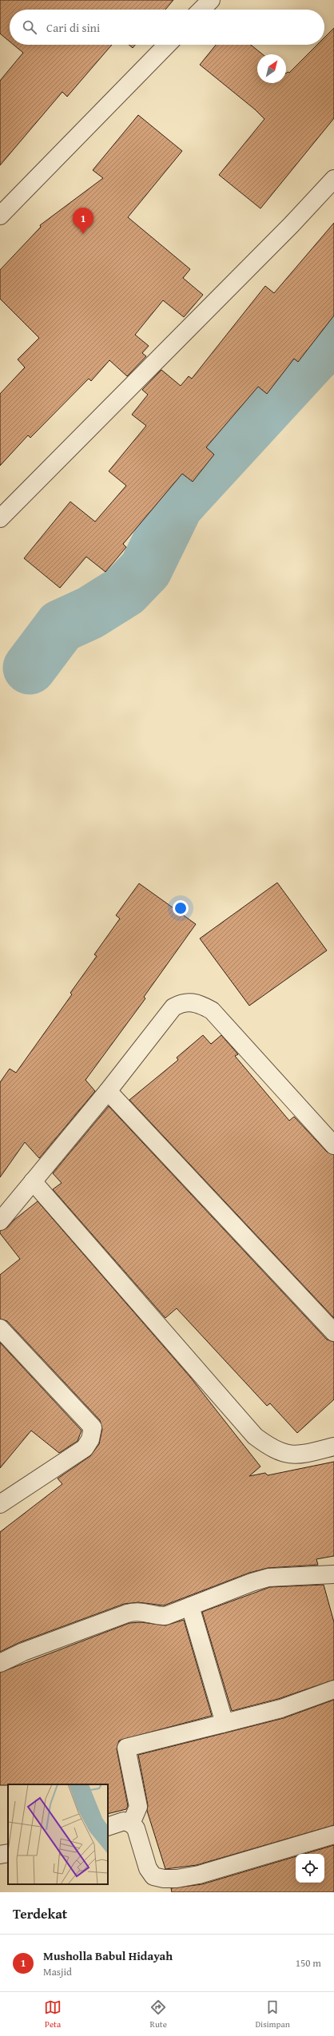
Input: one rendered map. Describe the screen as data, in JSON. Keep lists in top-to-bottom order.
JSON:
{
  "north": "top right",
  "page": {
    "search": "Cari di sini",
    "pins": "1",
    "heading": "Terdekat",
    "list": [
      {
        "mark": "1",
        "name": "Musholla Babul Hidayah",
        "note": "Masjid",
        "value": "150 m"
      }
    ],
    "nav": ["Peta", "Rute", "Disimpan"]
  }
}
